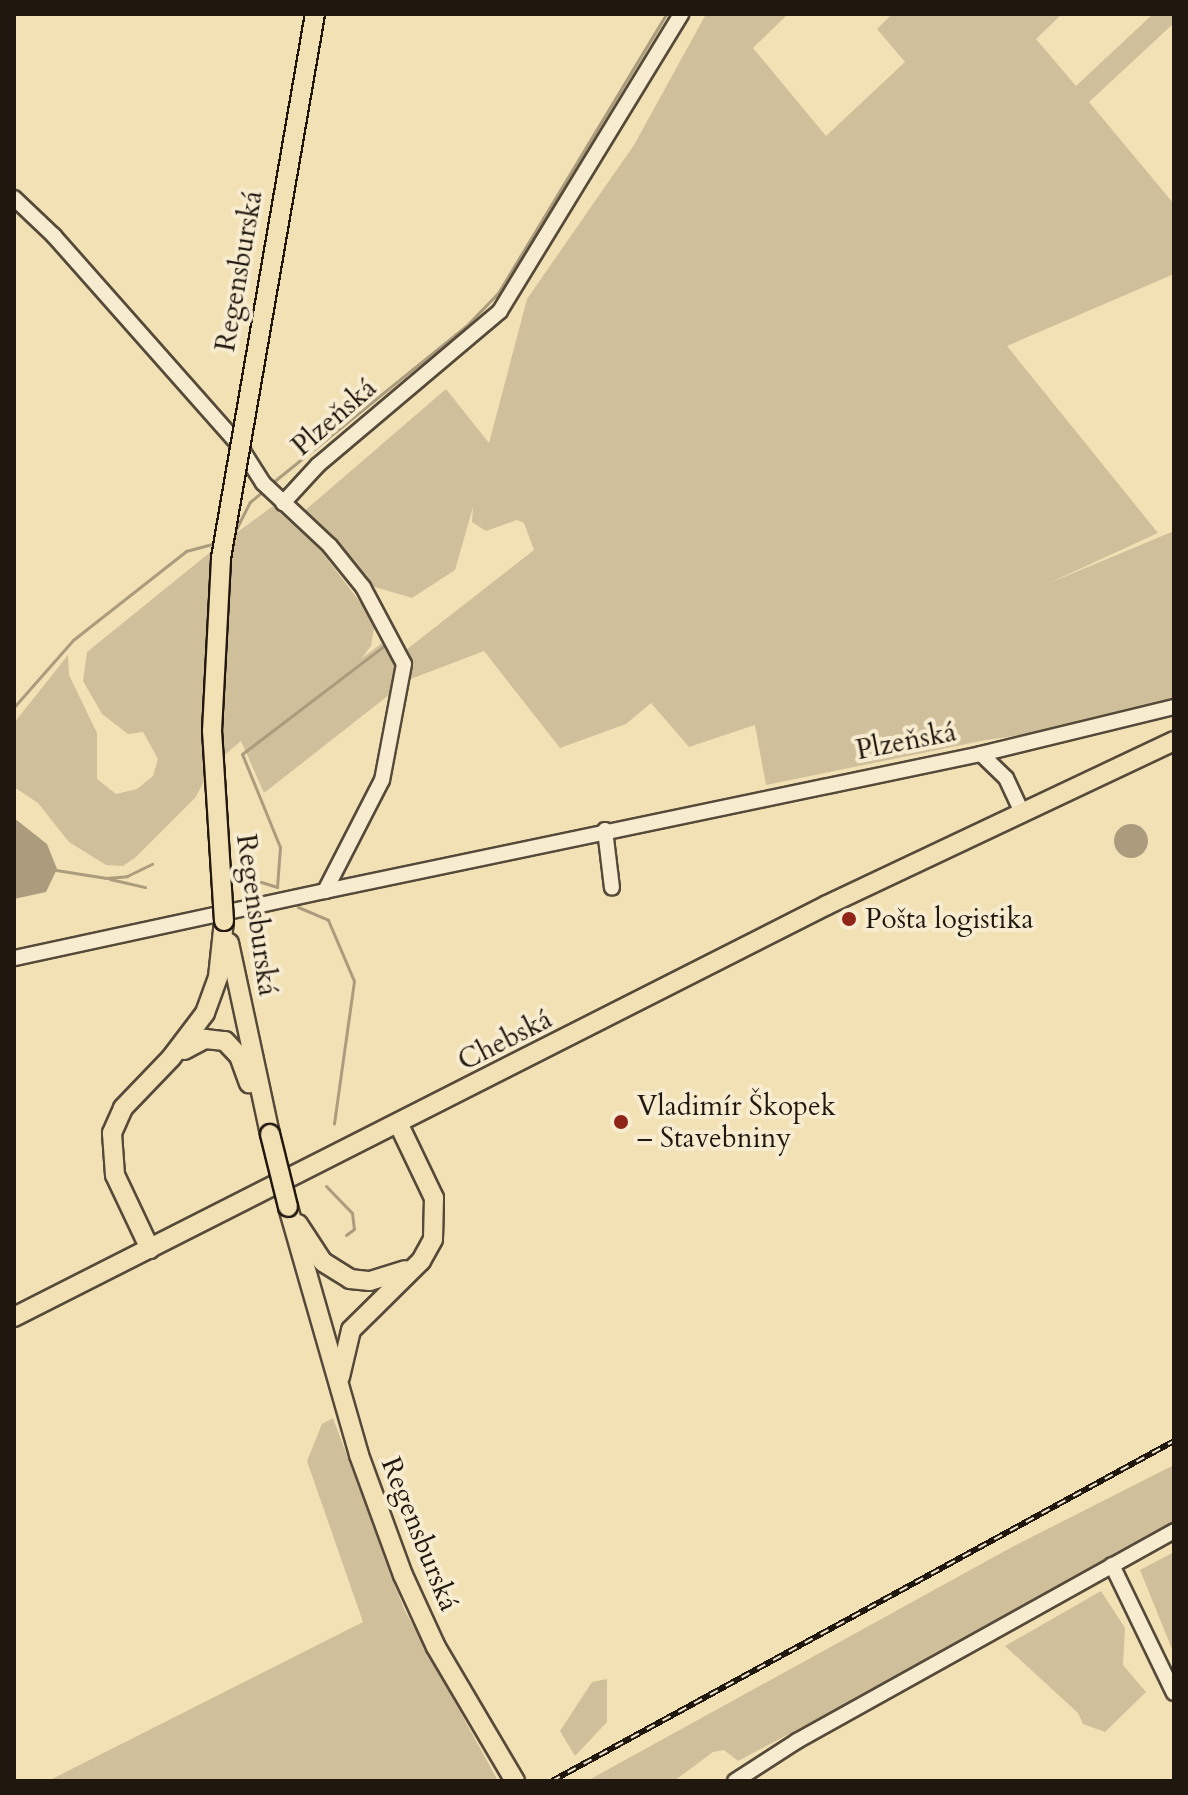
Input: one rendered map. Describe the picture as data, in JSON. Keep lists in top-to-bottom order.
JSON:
{
  "streets": {
    "main road": ["Regensburská", "Chebská"],
    "street": ["Plzeňská"]
  },
  "crossings": [
    ["Plzeňská", "Chebská"]
  ],
  "places": ["Pošta logistika", "Vladimír Škopek – Stavebniny"]
}
